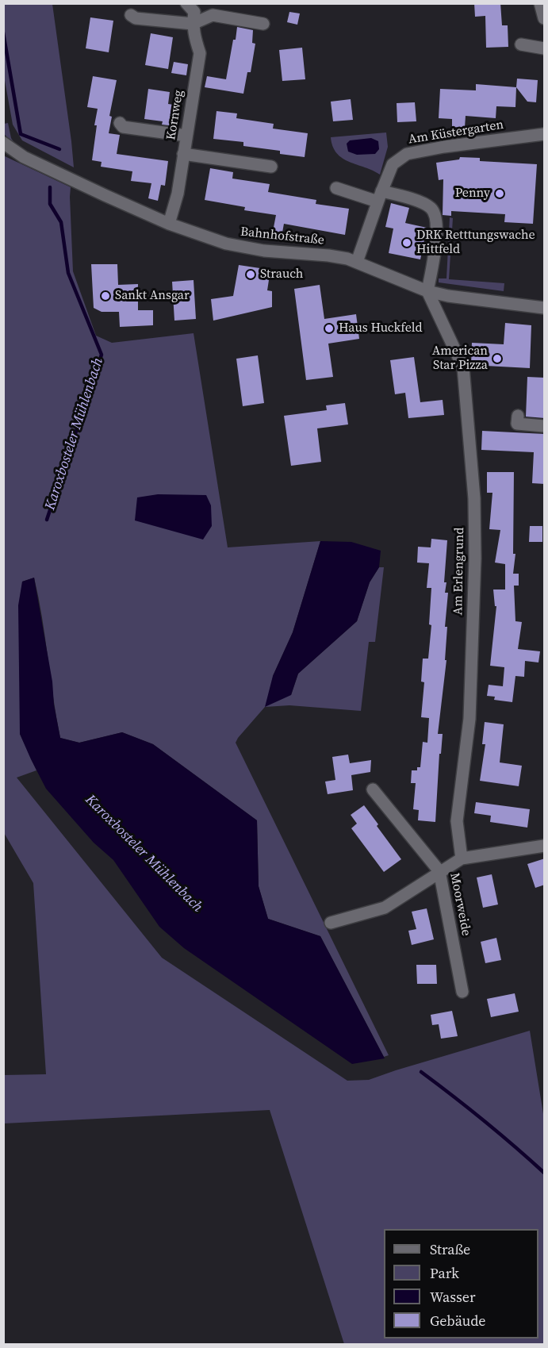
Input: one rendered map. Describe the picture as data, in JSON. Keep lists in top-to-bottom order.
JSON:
{
  "streets": {
    "street": [
      "Kornweg",
      "Am Küstergarten",
      "Bahnhofstraße",
      "Am Erlengrund",
      "Moorweide"
    ]
  },
  "crossings": [
    ["Kornweg", "Bahnhofstraße"],
    ["Am Küstergarten", "Bahnhofstraße"],
    ["Bahnhofstraße", "Am Erlengrund"]
  ],
  "water": ["Karoxbosteler Mühlenbach"],
  "places": [
    "Penny",
    "DRK Retttungswache Hittfeld",
    "Strauch",
    "Sankt Ansgar",
    "Haus Huckfeld",
    "American Star Pizza"
  ],
  "legend": [
    "Straße",
    "Park",
    "Wasser",
    "Gebäude"
  ]
}
